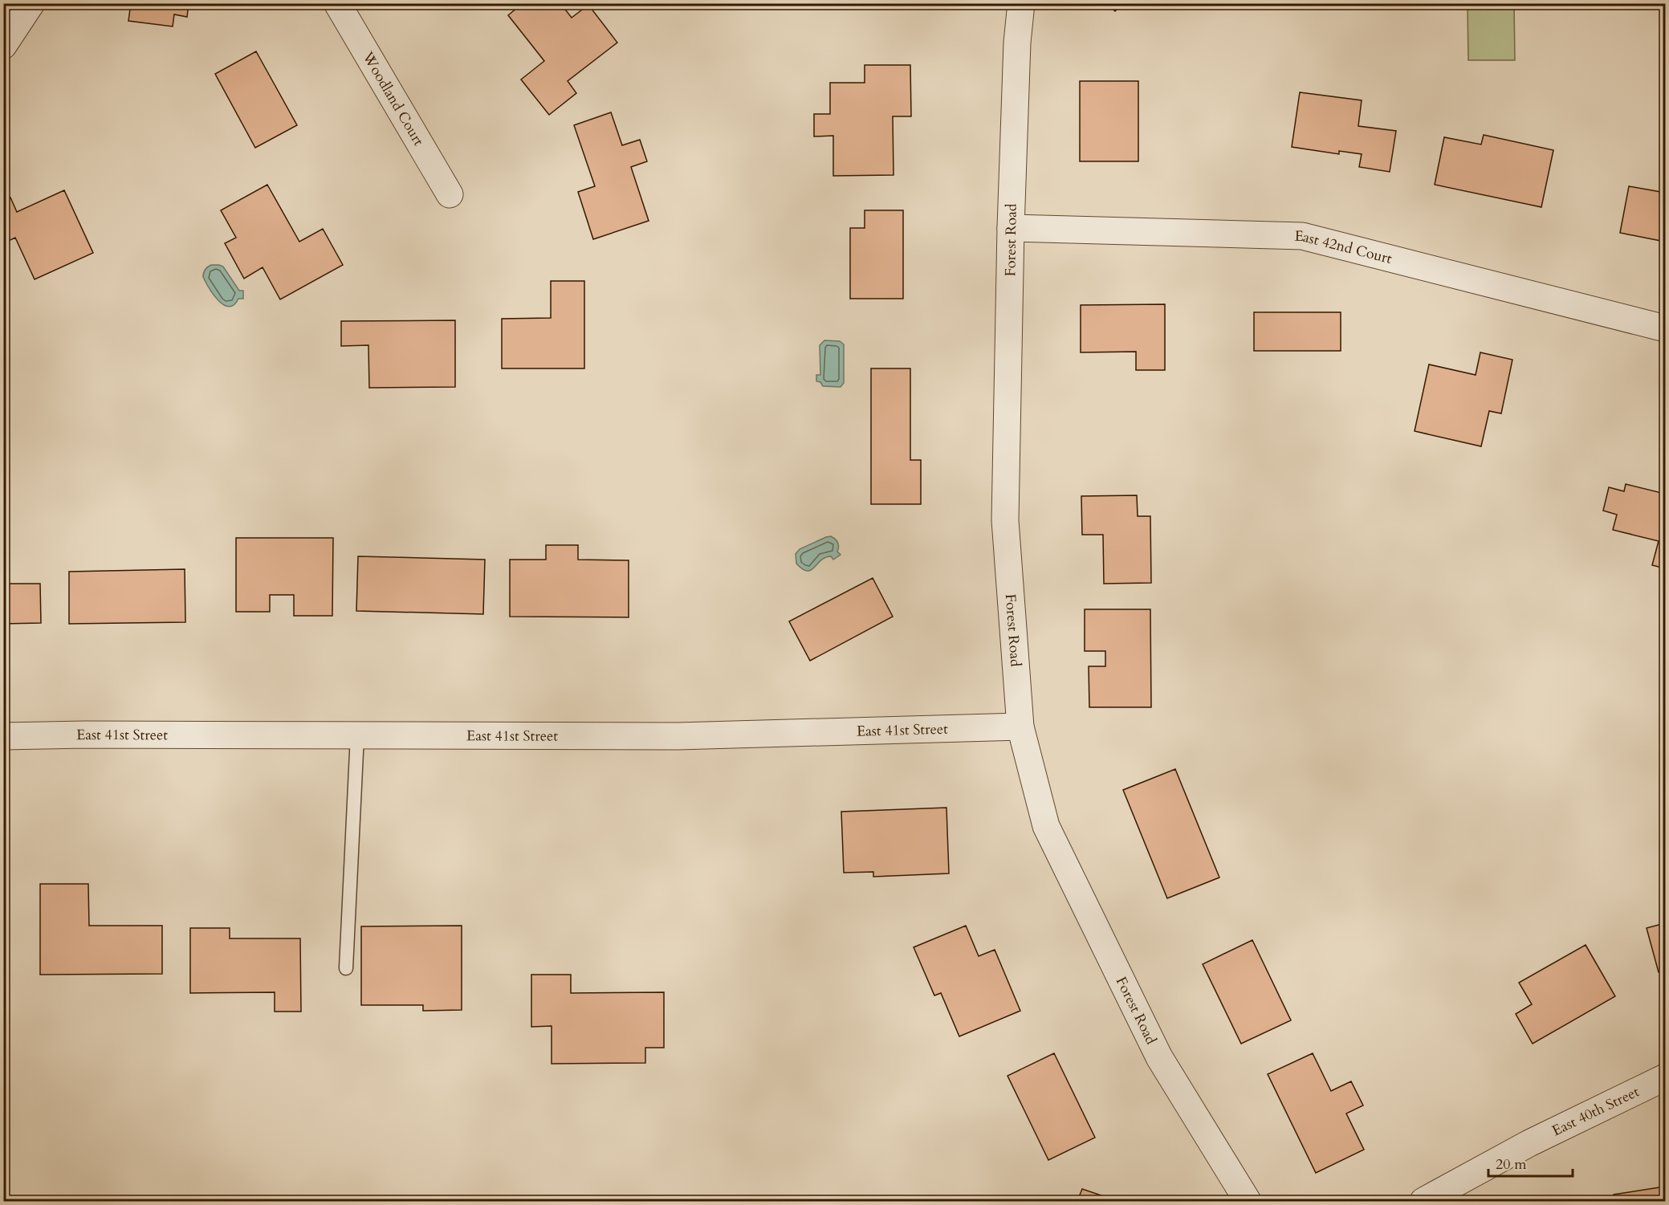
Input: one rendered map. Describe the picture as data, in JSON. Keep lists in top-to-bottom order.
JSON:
{
  "streets": {
    "street": [
      "Woodland Court",
      "Forest Road",
      "East 42nd Court",
      "East 41st Street",
      "East 40th Street"
    ]
  },
  "crossings": [
    ["Forest Road", "East 42nd Court"],
    ["Forest Road", "East 41st Street"]
  ],
  "scale_bar": "20 m"
}
